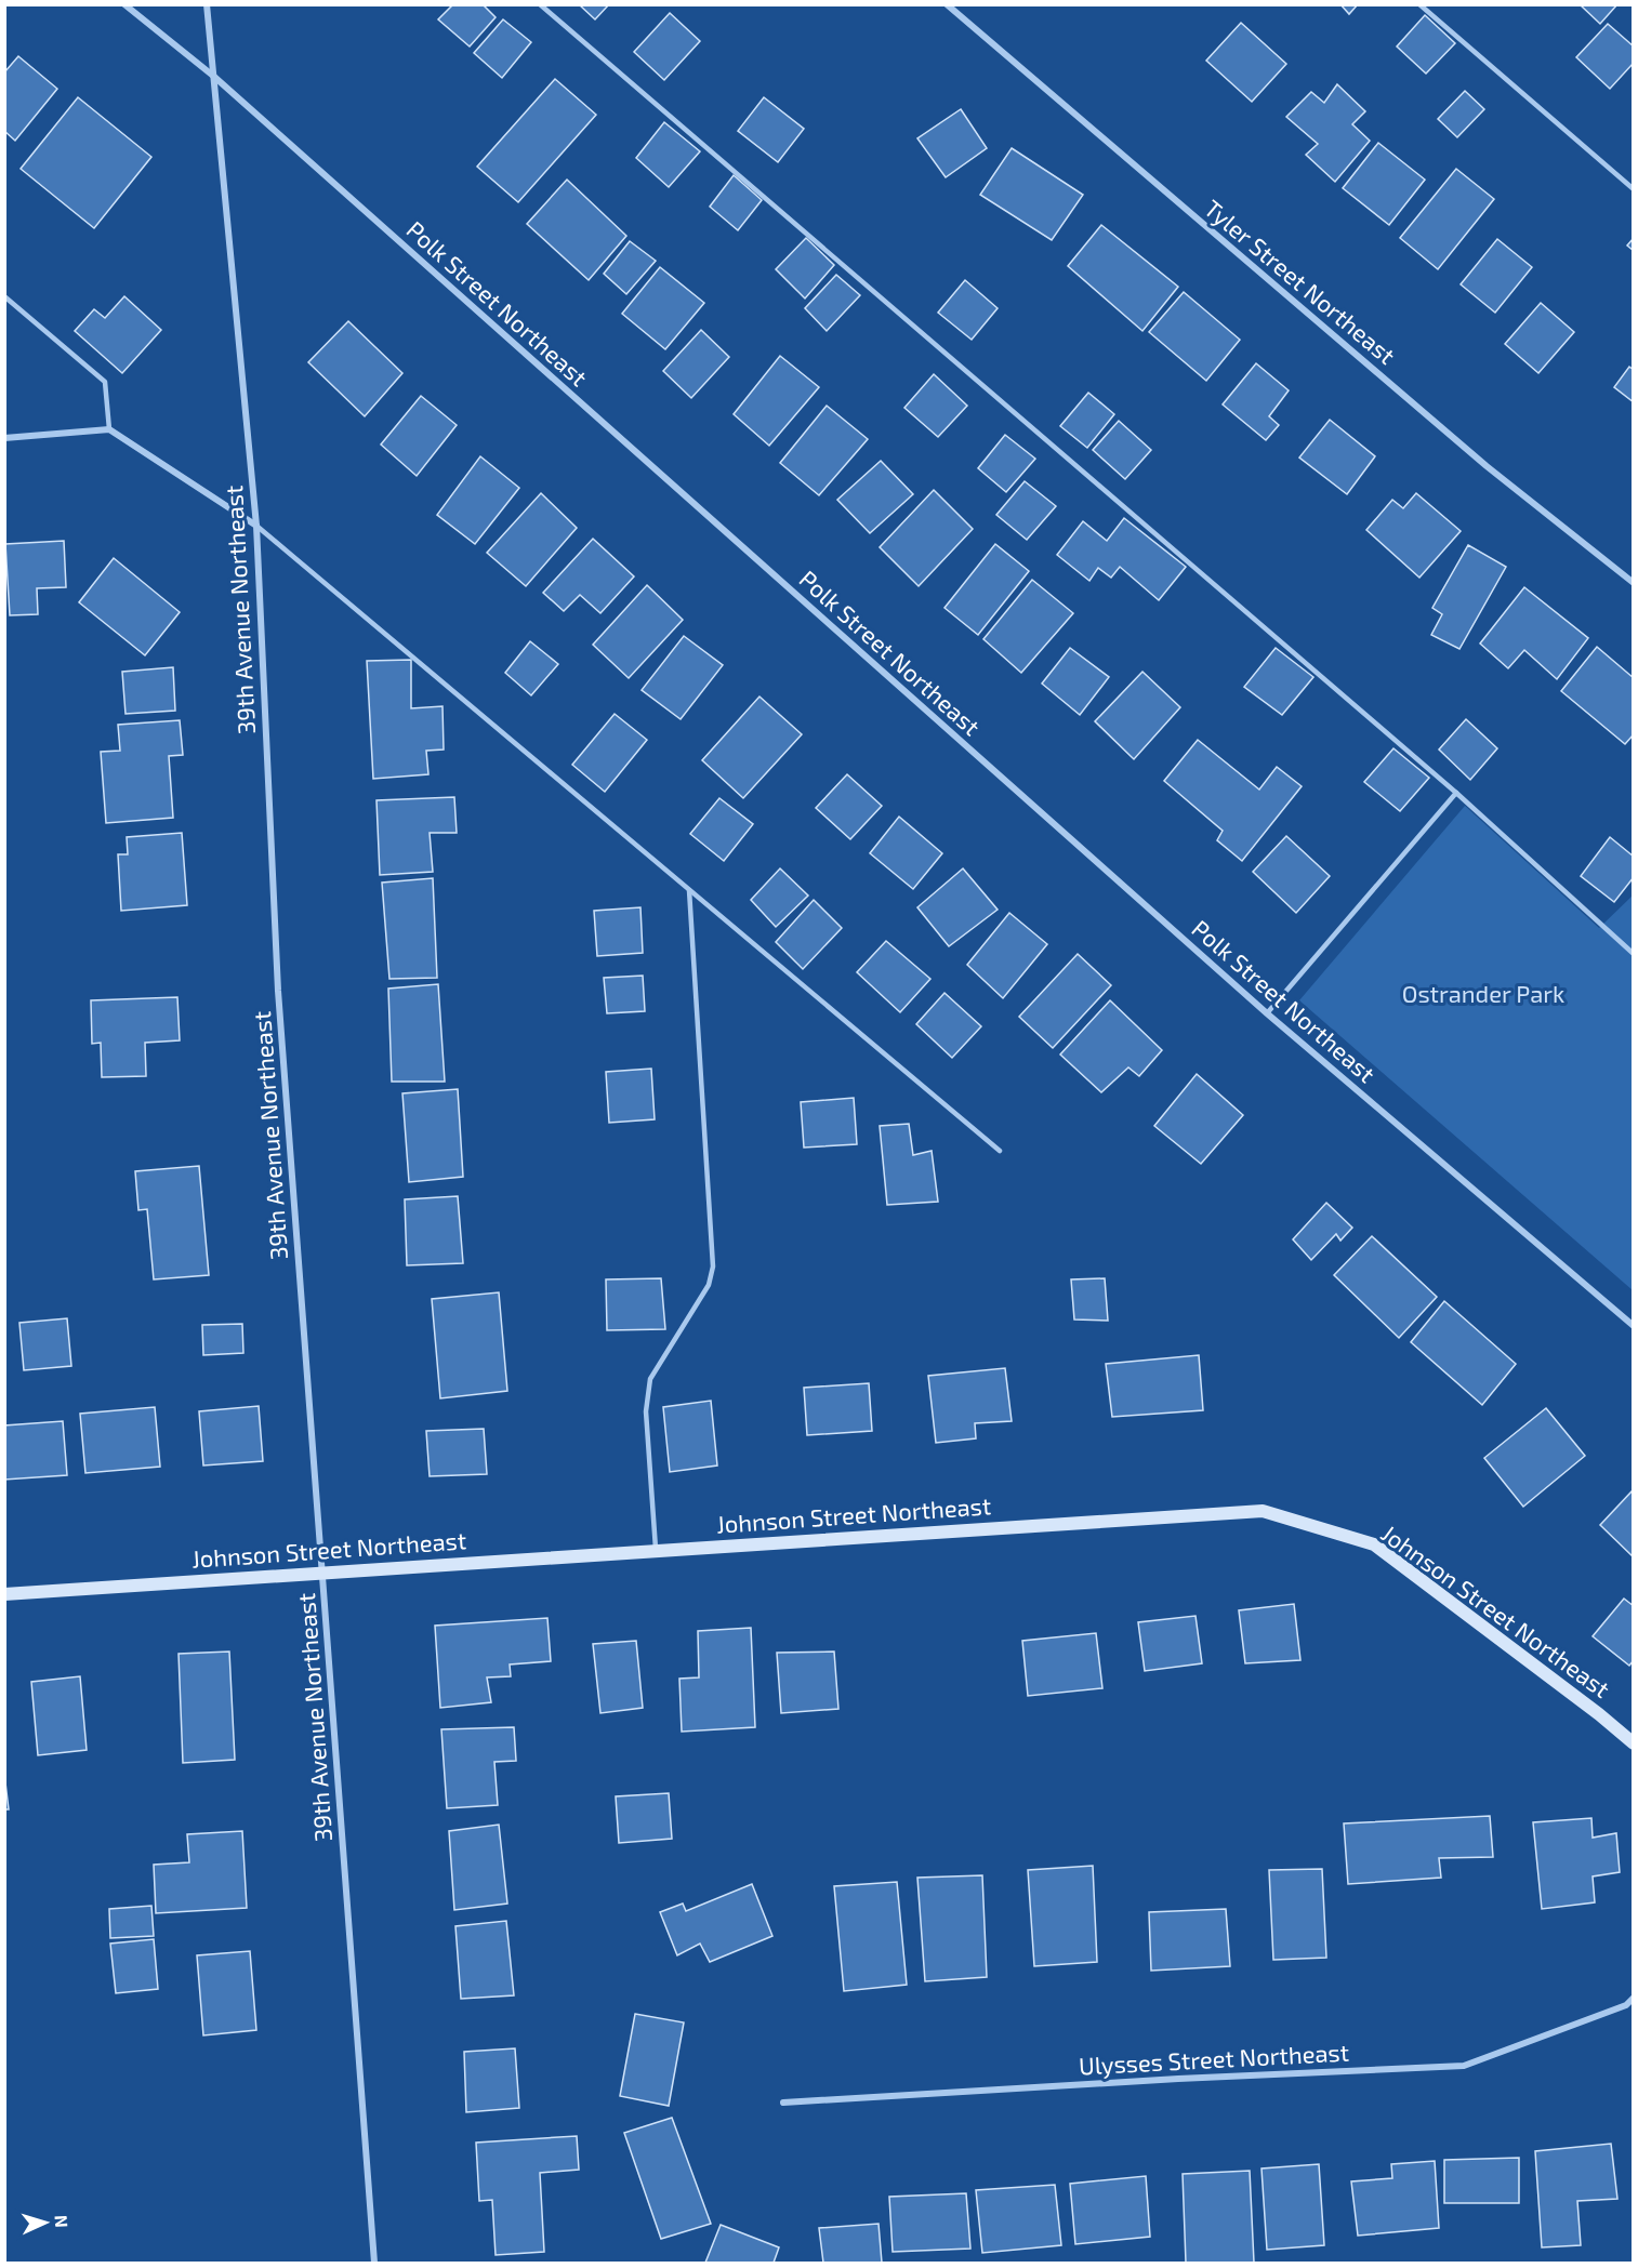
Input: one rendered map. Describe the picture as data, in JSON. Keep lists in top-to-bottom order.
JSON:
{
  "streets": {
    "street": [
      "Tyler Street Northeast",
      "Polk Street Northeast",
      "39th Avenue Northeast",
      "Johnson Street Northeast",
      "Ulysses Street Northeast"
    ]
  },
  "crossings": [
    ["Polk Street Northeast", "39th Avenue Northeast"],
    ["39th Avenue Northeast", "Johnson Street Northeast"]
  ],
  "parks": ["Ostrander Park"],
  "north": "right"
}
